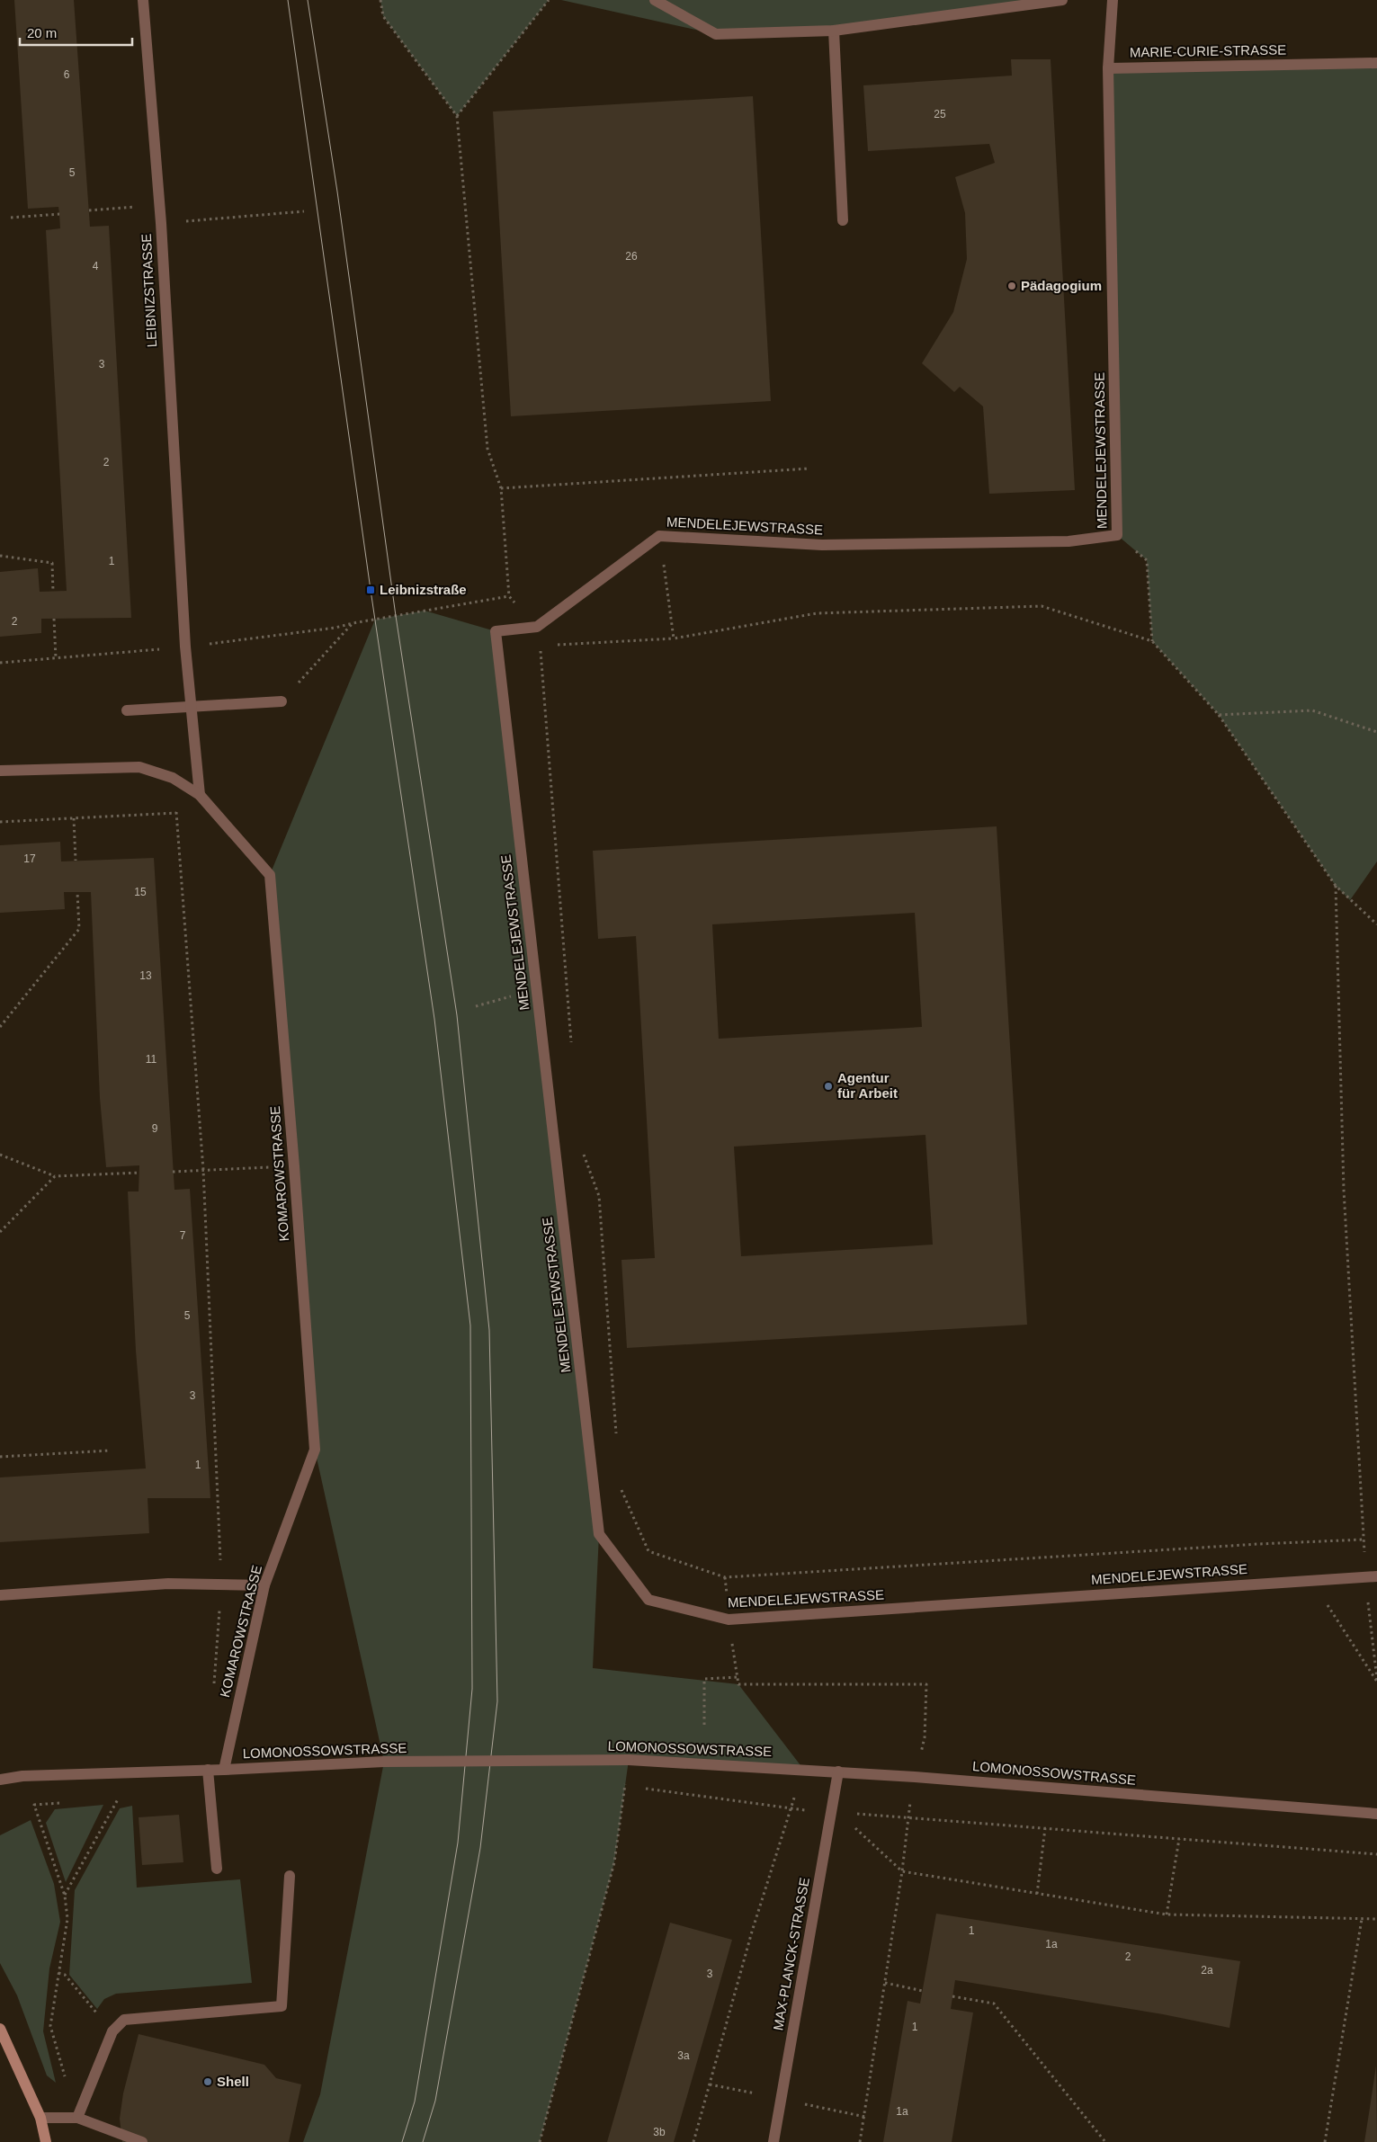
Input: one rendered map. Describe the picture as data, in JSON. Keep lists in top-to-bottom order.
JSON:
{
  "streets": {
    "street": [
      "MARIE-CURIE-STRASSE",
      "LEIBNIZSTRASSE",
      "MENDELEJEWSTRASSE",
      "KOMAROWSTRASSE",
      "LOMONOSSOWSTRASSE",
      "MAX-PLANCK-STRASSE"
    ]
  },
  "crossings": [
    ["MARIE-CURIE-STRASSE", "MENDELEJEWSTRASSE"],
    ["LEIBNIZSTRASSE", "KOMAROWSTRASSE"],
    ["KOMAROWSTRASSE", "LOMONOSSOWSTRASSE"],
    ["LOMONOSSOWSTRASSE", "MAX-PLANCK-STRASSE"]
  ],
  "places": {
    "other": ["Pädagogium", "Agentur für Arbeit", "Shell"],
    "transit": ["Leibnizstraße"]
  },
  "house_numbers": [
    "6",
    "25",
    "5",
    "26",
    "4",
    "3",
    "2",
    "1",
    "2",
    "17",
    "15",
    "13",
    "11",
    "9",
    "7",
    "5",
    "3",
    "1",
    "1",
    "1a",
    "2",
    "2a",
    "3",
    "1",
    "3a",
    "1a",
    "3b"
  ],
  "scale_bar": "20 m"
}
